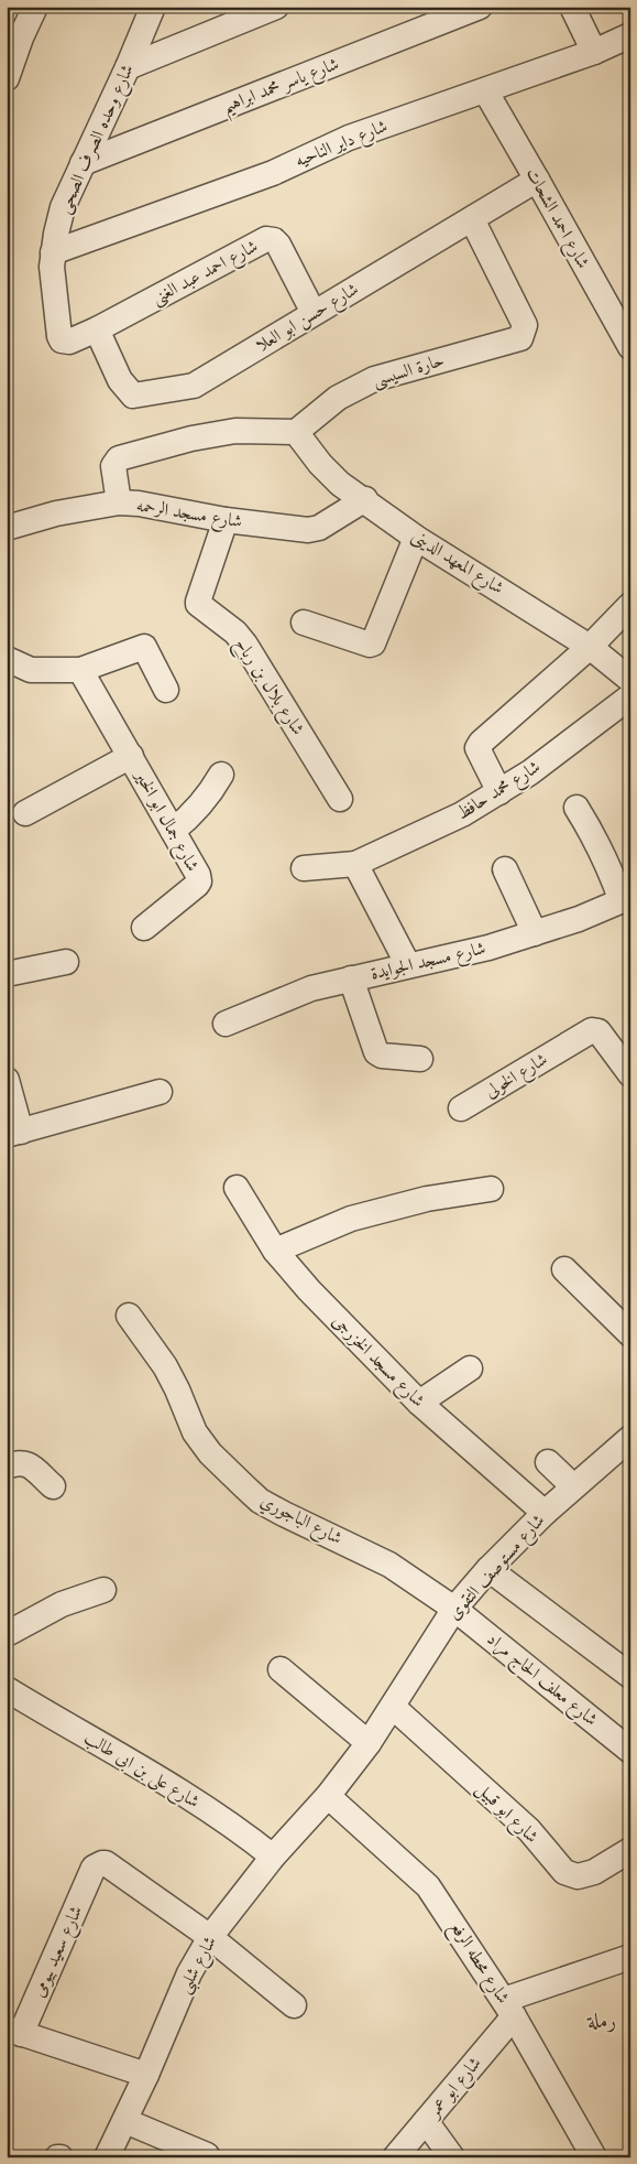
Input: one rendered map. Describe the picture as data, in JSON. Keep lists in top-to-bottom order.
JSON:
{
  "streets": {
    "street": [
      "شارع ياسر محمد ابراهيم",
      "شارع وحده الصرف الصحى",
      "شارع داير الناحيه",
      "شارع احمد الشحات",
      "شارع احمد عبد الغنى",
      "شارع حسن ابو العلا",
      "حارة السيسى",
      "شارع مسجد الرحمه",
      "شارع المعهد الدينى",
      "شارع بلال بن رباح",
      "شارع محمد حافظ",
      "شارع جمال ابو الخير",
      "شارع مسجد الجوايدة",
      "شارع الخولى",
      "شارع مسجد الخزرجى",
      "شارع الباجوري",
      "شارع مستوصف التقوى",
      "شارع معلف الحاج مراد",
      "شارع على بن ابى طالب",
      "شارع ابو قبيل",
      "شارع سعيد بيومى",
      "شارع محطه الرفع",
      "شارع شلبى",
      "شارع ابو عمر"
    ]
  },
  "crossings": [
    ["شارع ياسر محمد ابراهيم", "شارع وحده الصرف الصحى"],
    ["شارع وحده الصرف الصحى", "شارع داير الناحيه"],
    ["شارع وحده الصرف الصحى", "شارع احمد عبد الغنى"],
    ["شارع داير الناحيه", "شارع احمد الشحات"],
    ["شارع احمد الشحات", "شارع حسن ابو العلا"],
    ["شارع احمد عبد الغنى", "شارع حسن ابو العلا"],
    ["شارع حسن ابو العلا", "حارة السيسى"],
    ["حارة السيسى", "شارع المعهد الدينى"],
    ["شارع مسجد الرحمه", "شارع المعهد الدينى"],
    ["شارع مسجد الرحمه", "شارع بلال بن رباح"],
    ["شارع مسجد الخزرجى", "شارع مستوصف التقوى"],
    ["شارع الباجوري", "شارع مستوصف التقوى"],
    ["شارع الباجوري", "شارع معلف الحاج مراد"],
    ["شارع مستوصف التقوى", "شارع معلف الحاج مراد"],
    ["شارع مستوصف التقوى", "شارع ابو قبيل"],
    ["شارع مستوصف التقوى", "شارع محطه الرفع"],
    ["شارع مستوصف التقوى", "شارع شلبى"],
    ["شارع على بن ابى طالب", "شارع شلبى"],
    ["شارع سعيد بيومى", "شارع شلبى"],
    ["شارع محطه الرفع", "شارع شلبى"],
    ["شارع محطه الرفع", "شارع ابو عمر"]
  ],
  "districts": ["رملة"]
}
